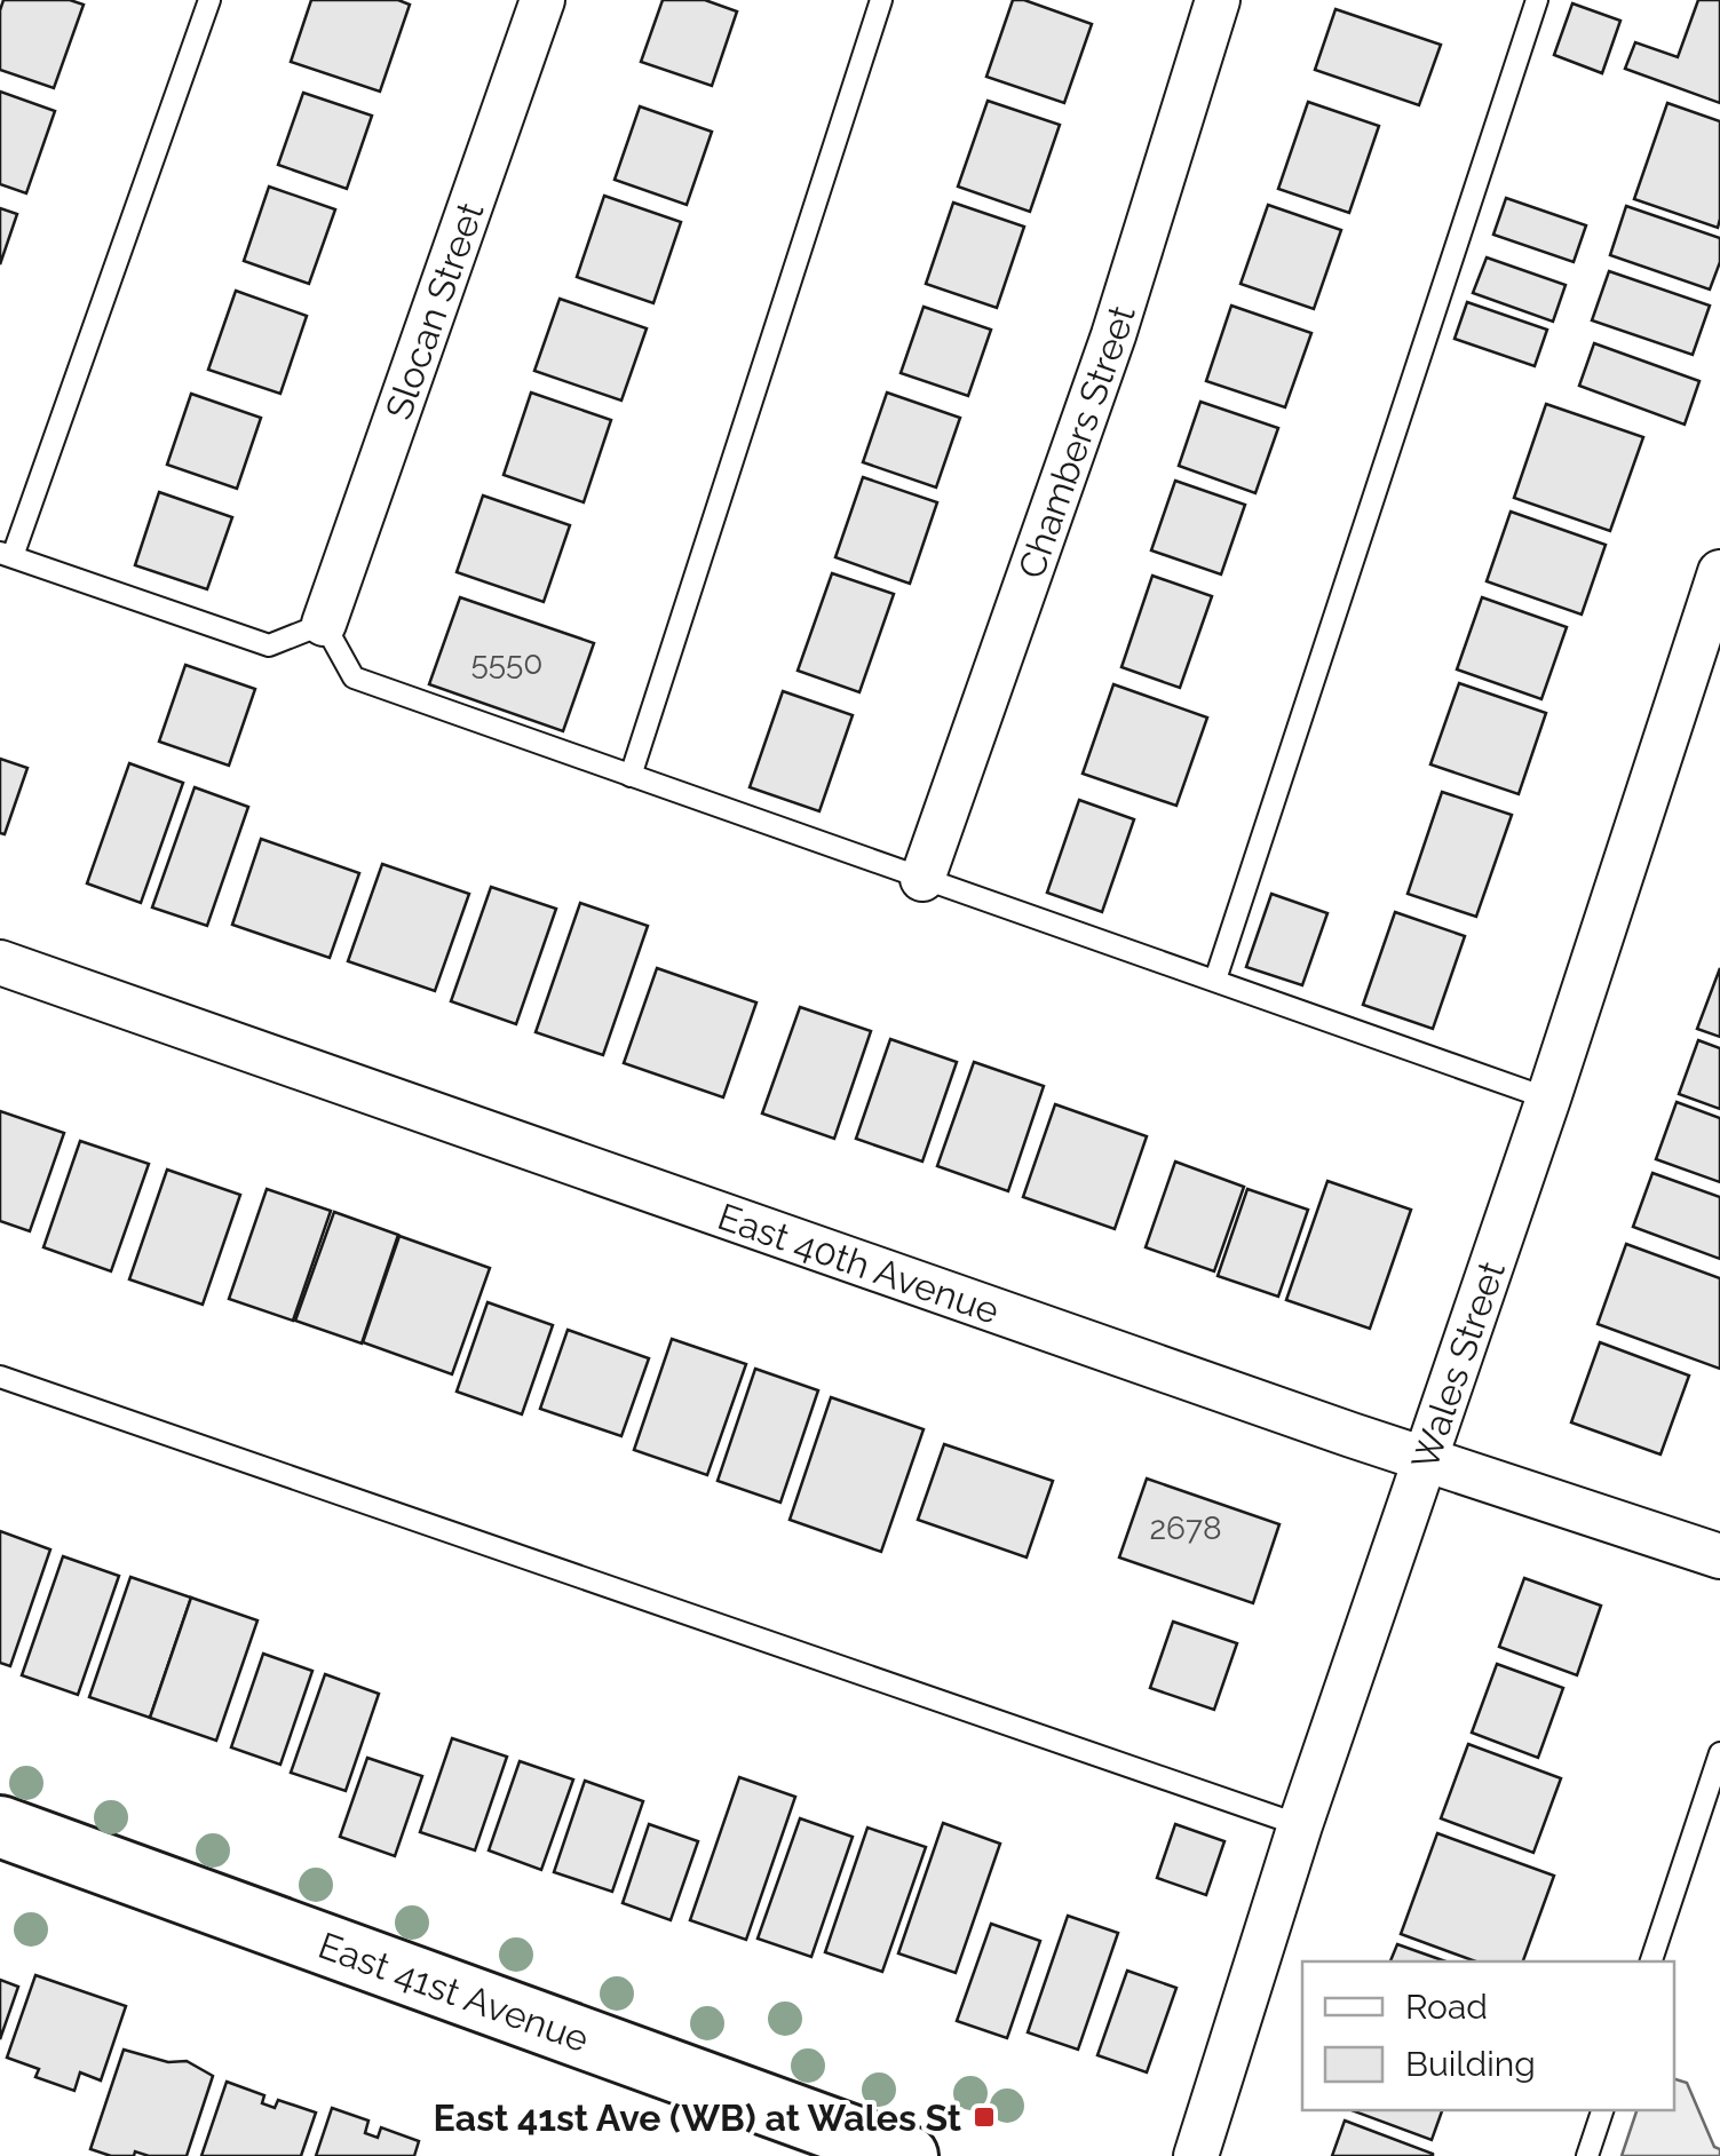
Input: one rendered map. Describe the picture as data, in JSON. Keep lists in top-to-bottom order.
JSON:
{
  "streets": {
    "main road": ["East 41st Avenue"],
    "street": [
      "Slocan Street",
      "Chambers Street",
      "East 40th Avenue",
      "Wales Street"
    ]
  },
  "crossings": [
    ["East 40th Avenue", "Wales Street"]
  ],
  "places": {
    "transit": ["East 41st Ave (WB) at Wales St"]
  },
  "house_numbers": ["5550", "2678"],
  "legend": ["Road", "Building"]
}
